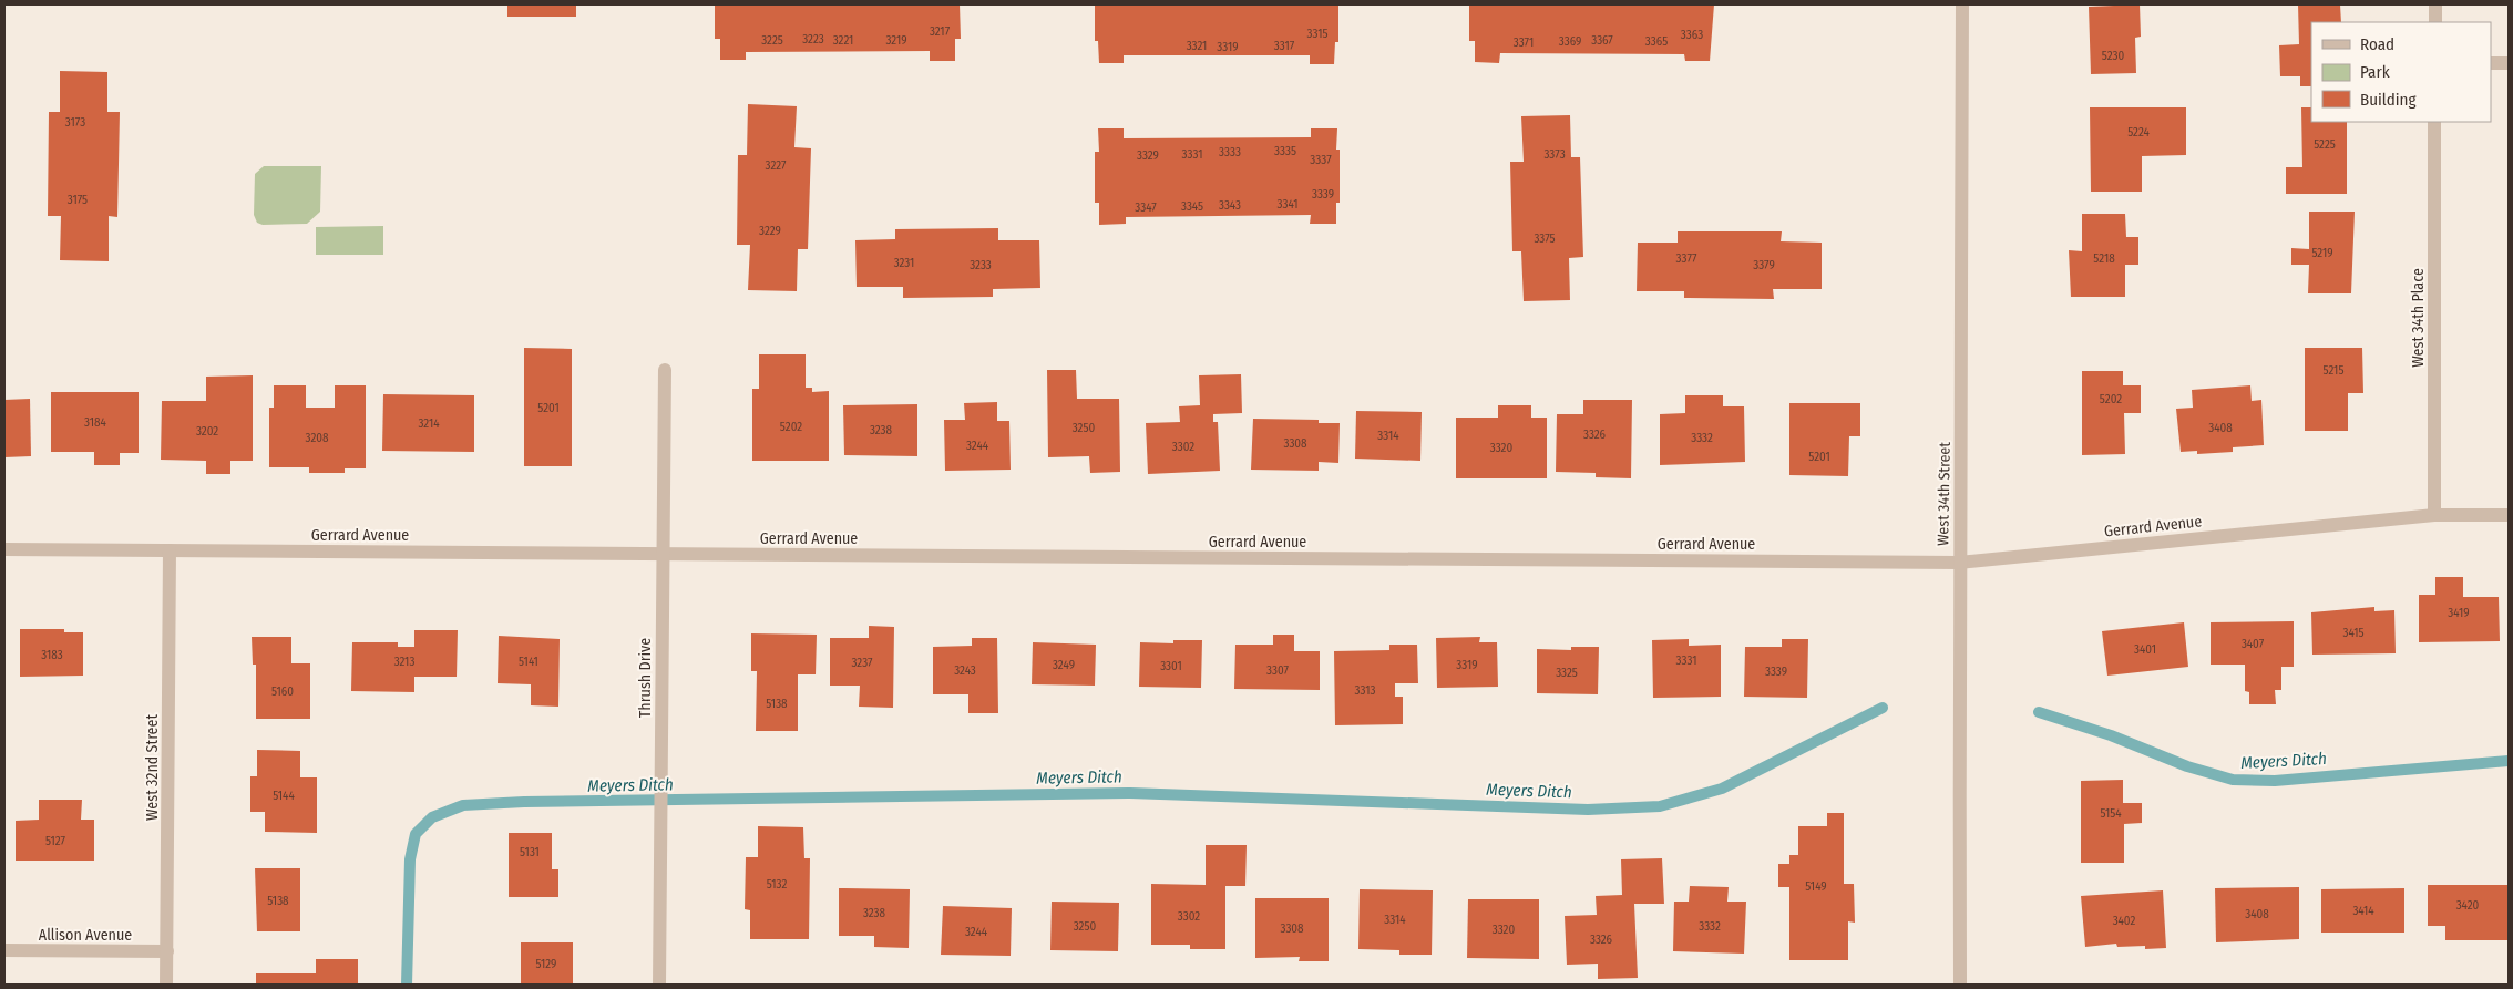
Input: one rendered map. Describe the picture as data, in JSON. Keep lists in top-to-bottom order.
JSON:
{
  "streets": {
    "street": [
      "West 34th Place",
      "West 34th Street",
      "Gerrard Avenue",
      "Thrush Drive",
      "West 32nd Street",
      "Allison Avenue"
    ]
  },
  "crossings": [
    ["West 34th Place", "Gerrard Avenue"],
    ["West 34th Street", "Gerrard Avenue"],
    ["Gerrard Avenue", "Thrush Drive"],
    ["Gerrard Avenue", "West 32nd Street"],
    ["West 32nd Street", "Allison Avenue"]
  ],
  "water": ["Meyers Ditch"],
  "house_numbers": [
    "3217",
    "3315",
    "3363",
    "3223",
    "3225",
    "3221",
    "3219",
    "3367",
    "3369",
    "3365",
    "3371",
    "3321",
    "3317",
    "3319",
    "5230",
    "3173",
    "5224",
    "5225",
    "3335",
    "3333",
    "3331",
    "3373",
    "3329",
    "3337",
    "3227",
    "3339",
    "3175",
    "3341",
    "3343",
    "3345",
    "3347",
    "3229",
    "3375",
    "5219",
    "3377",
    "5218",
    "3231",
    "3233",
    "3379",
    "5215",
    "5202",
    "5201",
    "3184",
    "3214",
    "5202",
    "3250",
    "3408",
    "3238",
    "3202",
    "3326",
    "3314",
    "3208",
    "3332",
    "3308",
    "3244",
    "3302",
    "3320",
    "5201",
    "3419",
    "3415",
    "3407",
    "3401",
    "3183",
    "3331",
    "3213",
    "5141",
    "3237",
    "3249",
    "3319",
    "3301",
    "3243",
    "3307",
    "3339",
    "3325",
    "3313",
    "5160",
    "5138",
    "5144",
    "5154",
    "5127",
    "5131",
    "5132",
    "5149",
    "5138",
    "3420",
    "3414",
    "3238",
    "3408",
    "3302",
    "3314",
    "3402",
    "3250",
    "3332",
    "3308",
    "3320",
    "3244",
    "3326",
    "5129"
  ],
  "legend": ["Road", "Park", "Building"]
}
